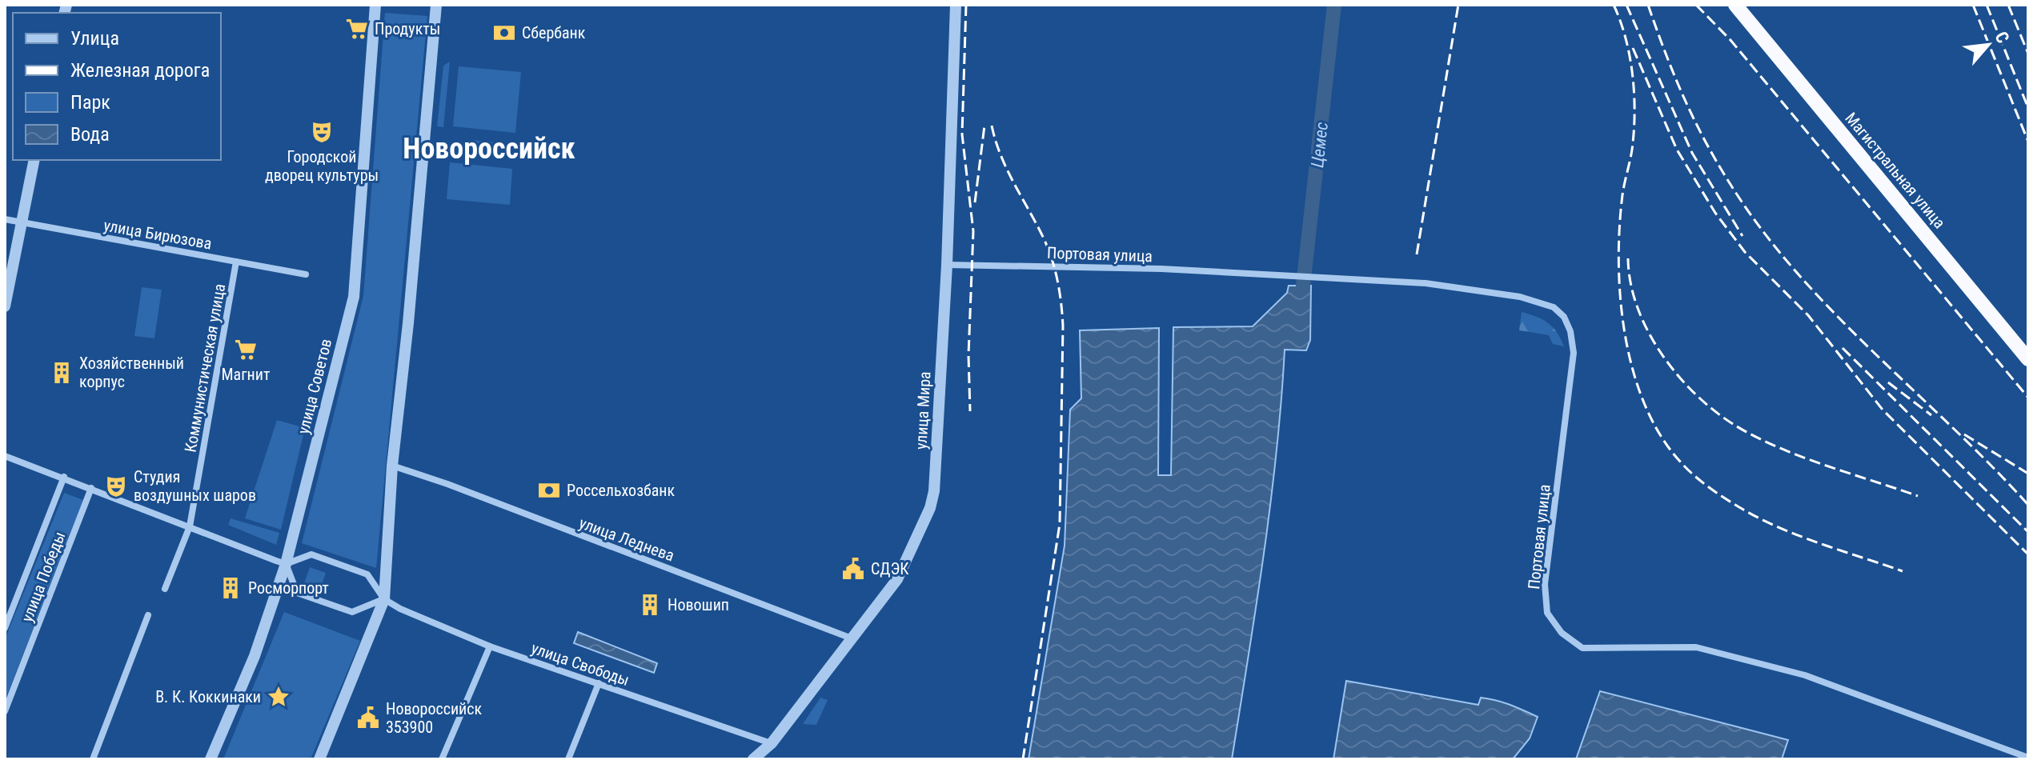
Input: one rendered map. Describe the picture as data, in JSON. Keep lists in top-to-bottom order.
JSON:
{
  "streets": {
    "highway": ["Магистральная улица"],
    "street": [
      "улица Бирюзова",
      "Портовая улица",
      "Коммунистическая улица",
      "улица Советов",
      "улица Мира",
      "улица Леднева",
      "улица Победы",
      "улица Свободы"
    ]
  },
  "crossings": [
    ["улица Бирюзова", "Коммунистическая улица"],
    ["Портовая улица", "улица Мира"],
    ["улица Советов", "улица Свободы"],
    ["улица Мира", "улица Леднева"],
    ["улица Мира", "улица Свободы"]
  ],
  "districts": ["Новороссийск"],
  "water": ["Цемес"],
  "places": {
    "supermarket": ["Продукты", "Магнит"],
    "bank": ["Сбербанк", "Россельхозбанк"],
    "theatre": ["Городской дворец культуры", "Студия воздушных шаров"],
    "building": ["Хозяйственный корпус", "Росморпорт", "Новошип"],
    "public building": ["СДЭК", "Новороссийск 353900"],
    "place": ["В. К. Коккинаки"]
  },
  "legend": [
    "Улица",
    "Железная дорога",
    "Парк",
    "Вода"
  ],
  "north": "top right"
}
